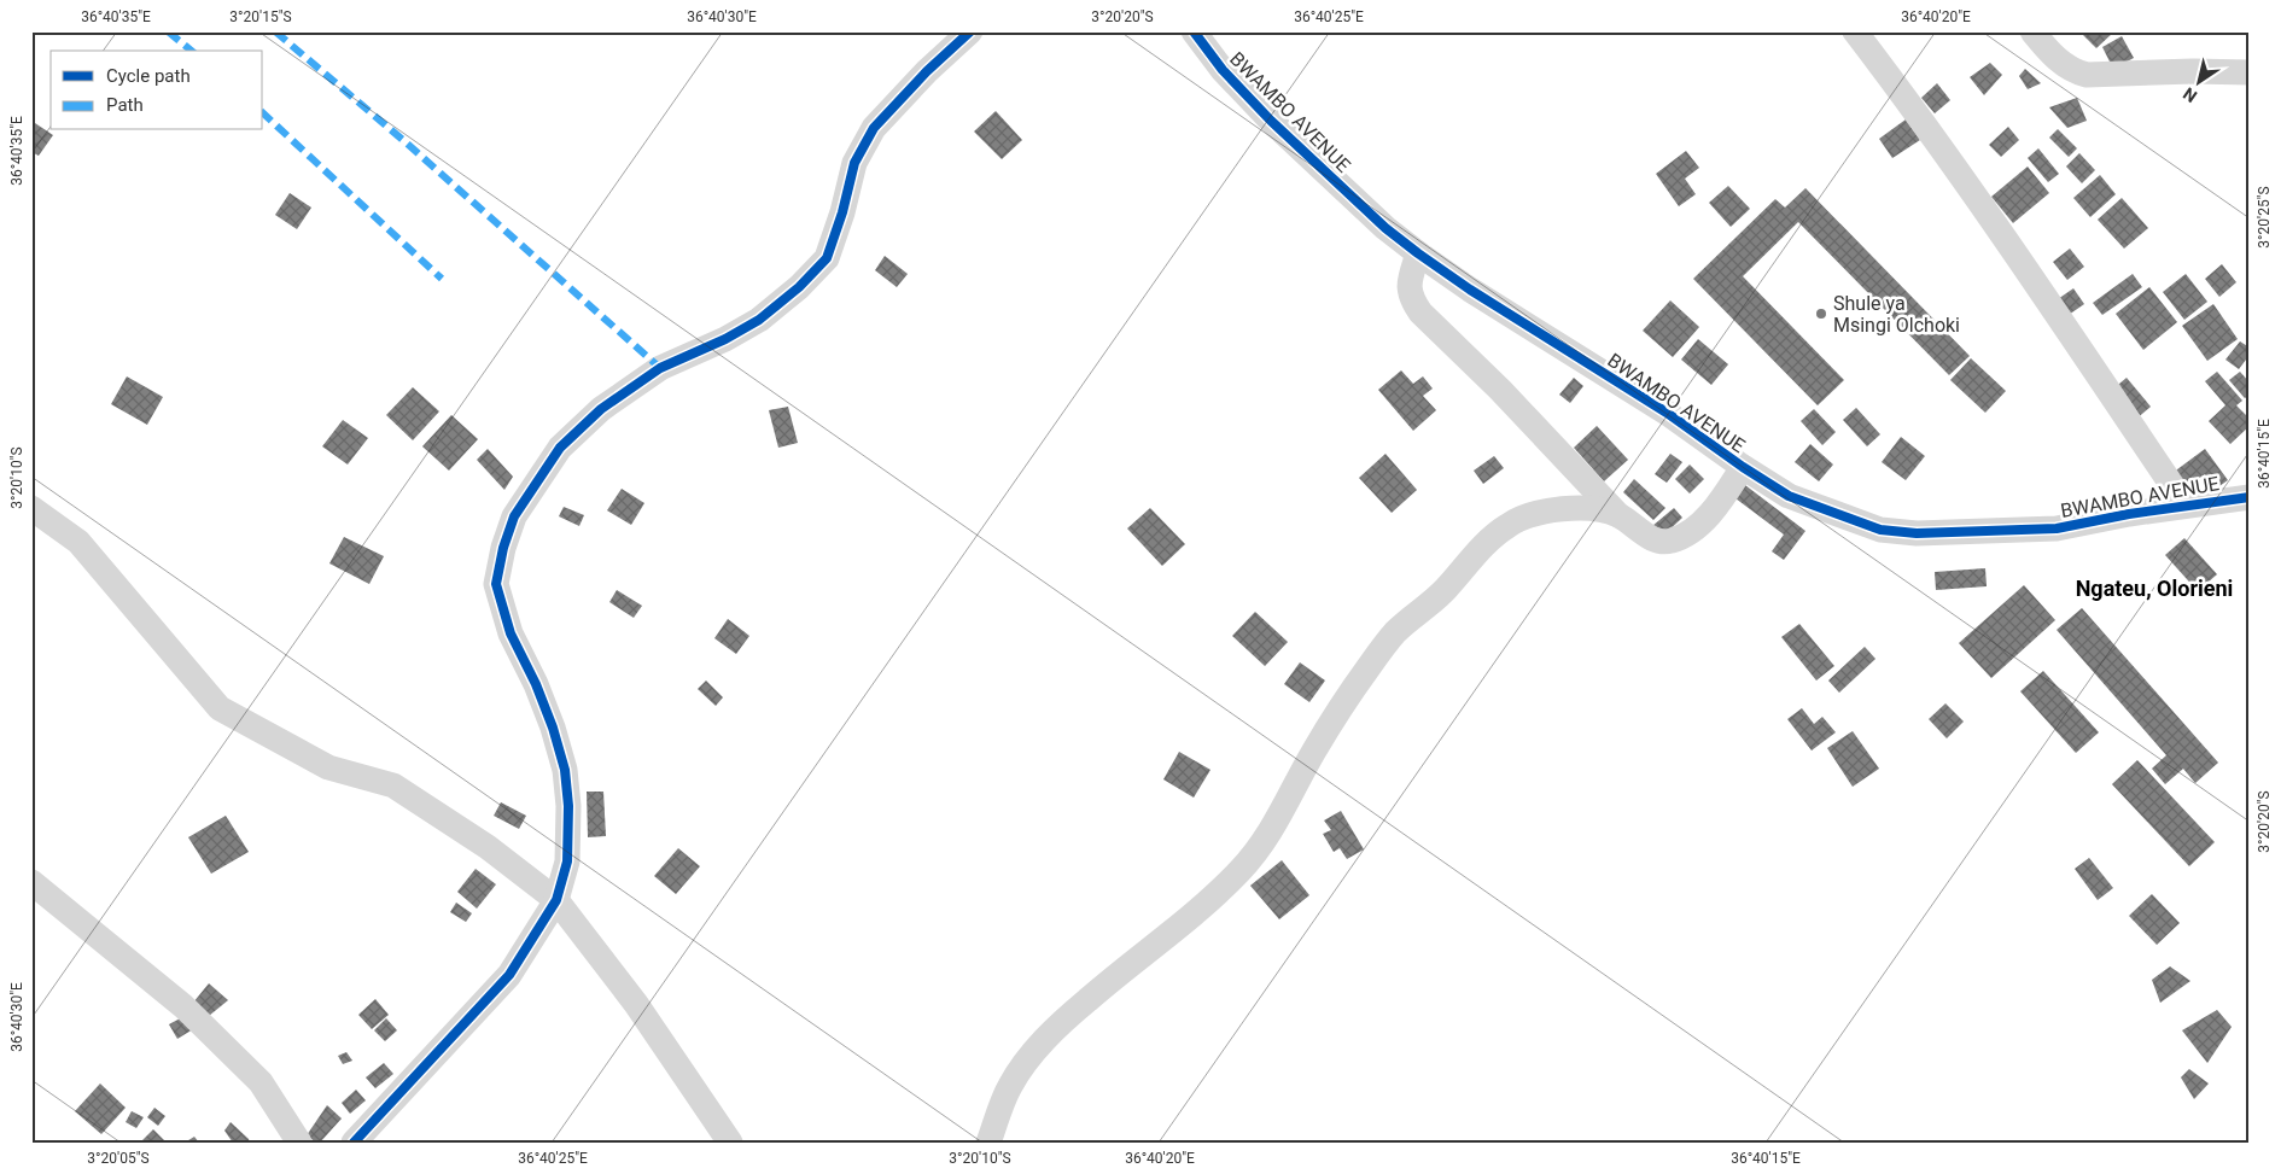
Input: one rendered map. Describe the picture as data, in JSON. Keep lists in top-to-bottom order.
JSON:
{
  "streets": {
    "street": ["BWAMBO AVENUE"]
  },
  "districts": ["Ngateu, Olorieni"],
  "places": ["Shule ya Msingi Olchoki"],
  "legend": ["Cycle path", "Path"],
  "north": "bottom left",
  "coordinates": [
    "36°40'35\"E",
    "3°20'15\"S",
    "36°40'30\"E",
    "3°20'20\"S",
    "36°40'25\"E",
    "36°40'20\"E",
    "3°20'25\"S",
    "36°40'15\"E",
    "3°20'10\"S",
    "3°20'05\"S"
  ]
}
